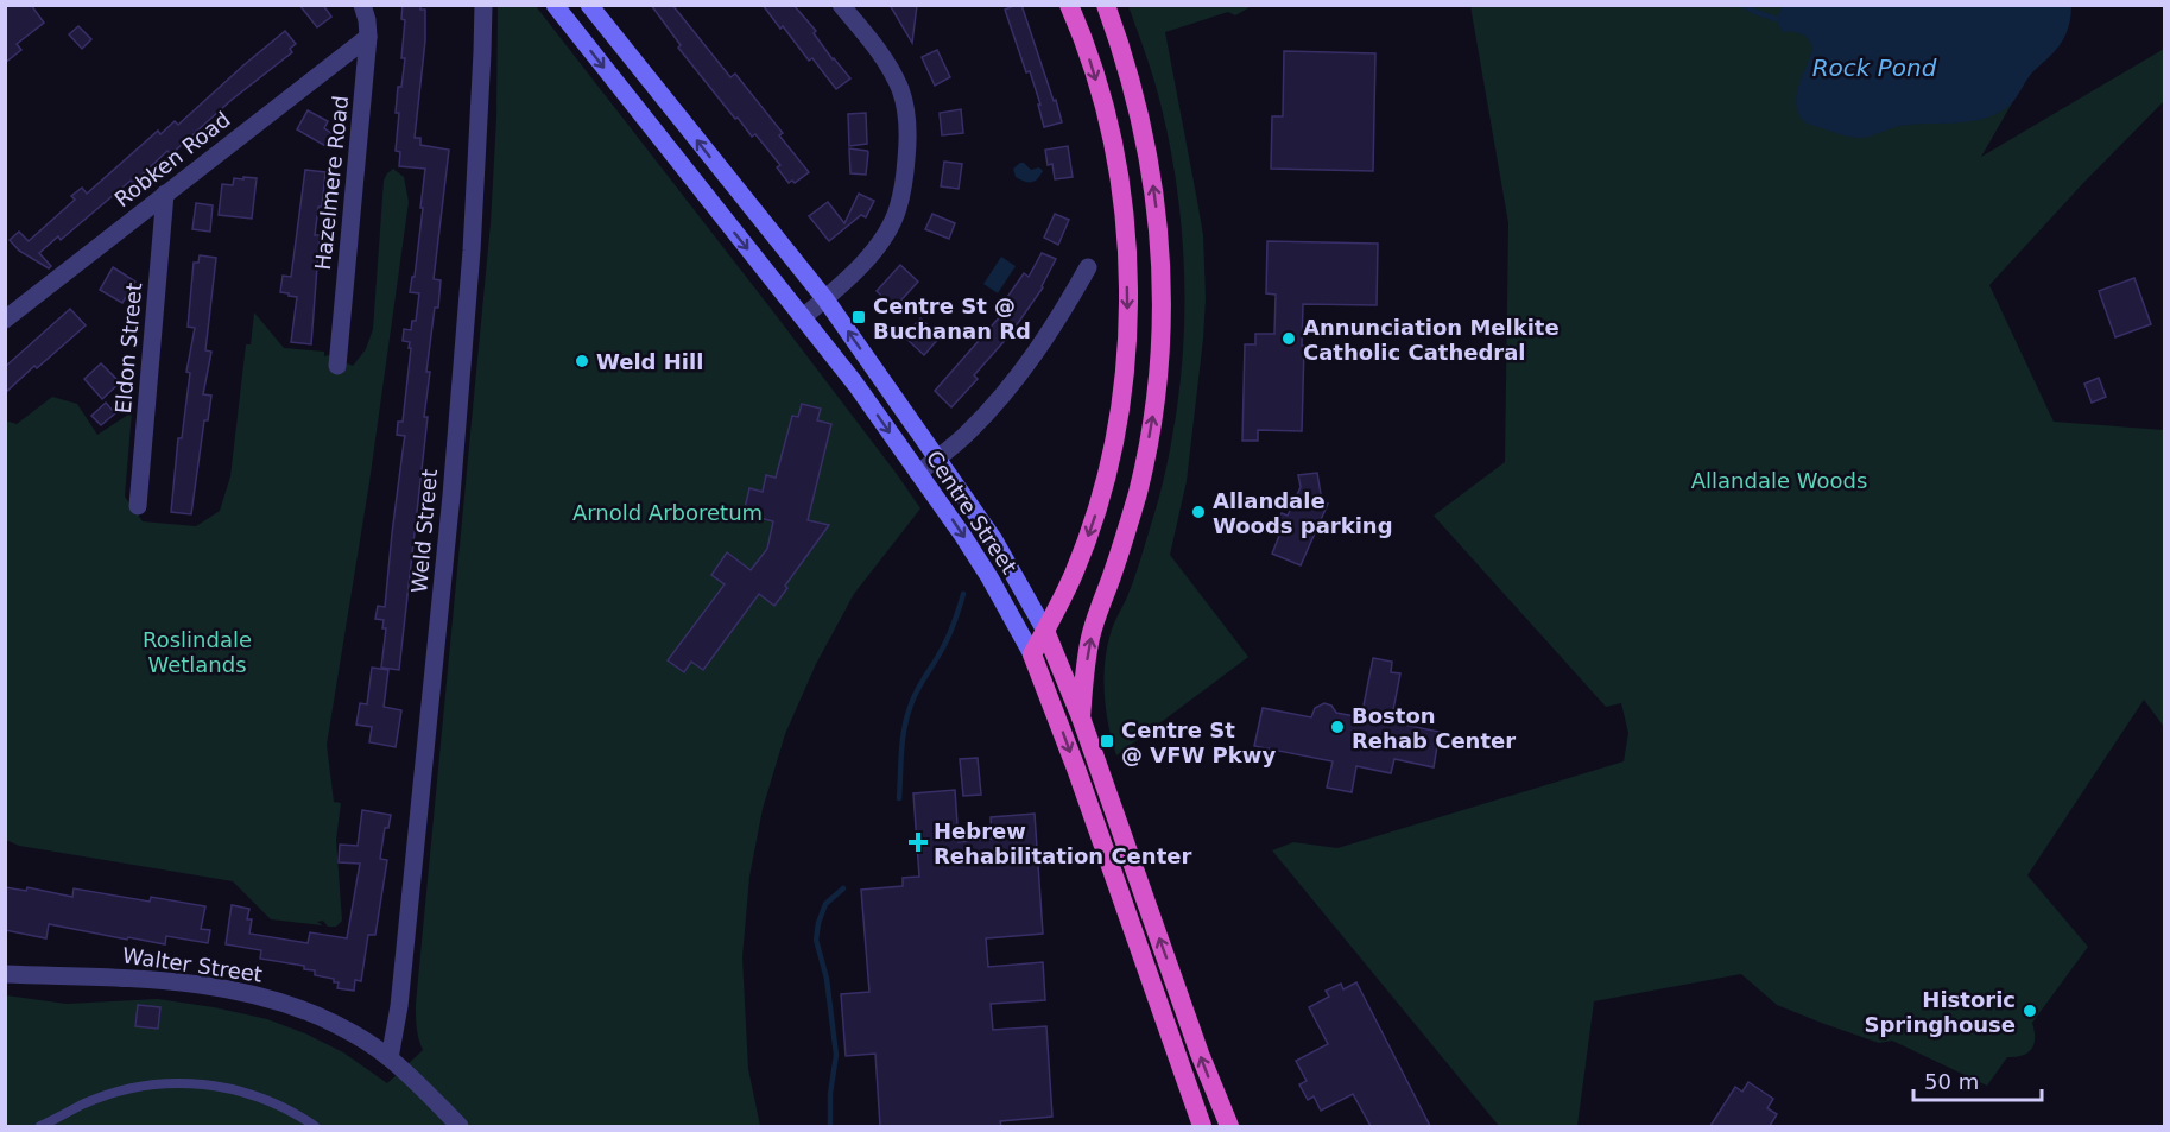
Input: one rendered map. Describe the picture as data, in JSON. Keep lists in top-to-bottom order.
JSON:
{
  "streets": {
    "highway": ["Centre Street"],
    "street": [
      "Robken Road",
      "Hazelmere Road",
      "Eldon Street",
      "Weld Street",
      "Walter Street"
    ]
  },
  "crossings": [
    ["Robken Road", "Hazelmere Road"],
    ["Robken Road", "Eldon Street"],
    ["Weld Street", "Walter Street"]
  ],
  "water": ["Rock Pond"],
  "parks": ["Allandale Woods", "Arnold Arboretum", "Roslindale Wetlands"],
  "places": {
    "transit": ["Centre St @ Buchanan Rd", "Centre St @ VFW Pkwy"],
    "other": [
      "Annunciation Melkite Catholic Cathedral",
      "Weld Hill",
      "Allandale Woods parking",
      "Boston Rehab Center",
      "Historic Springhouse"
    ],
    "health": ["Hebrew Rehabilitation Center"]
  },
  "scale_bar": "50 m"
}
